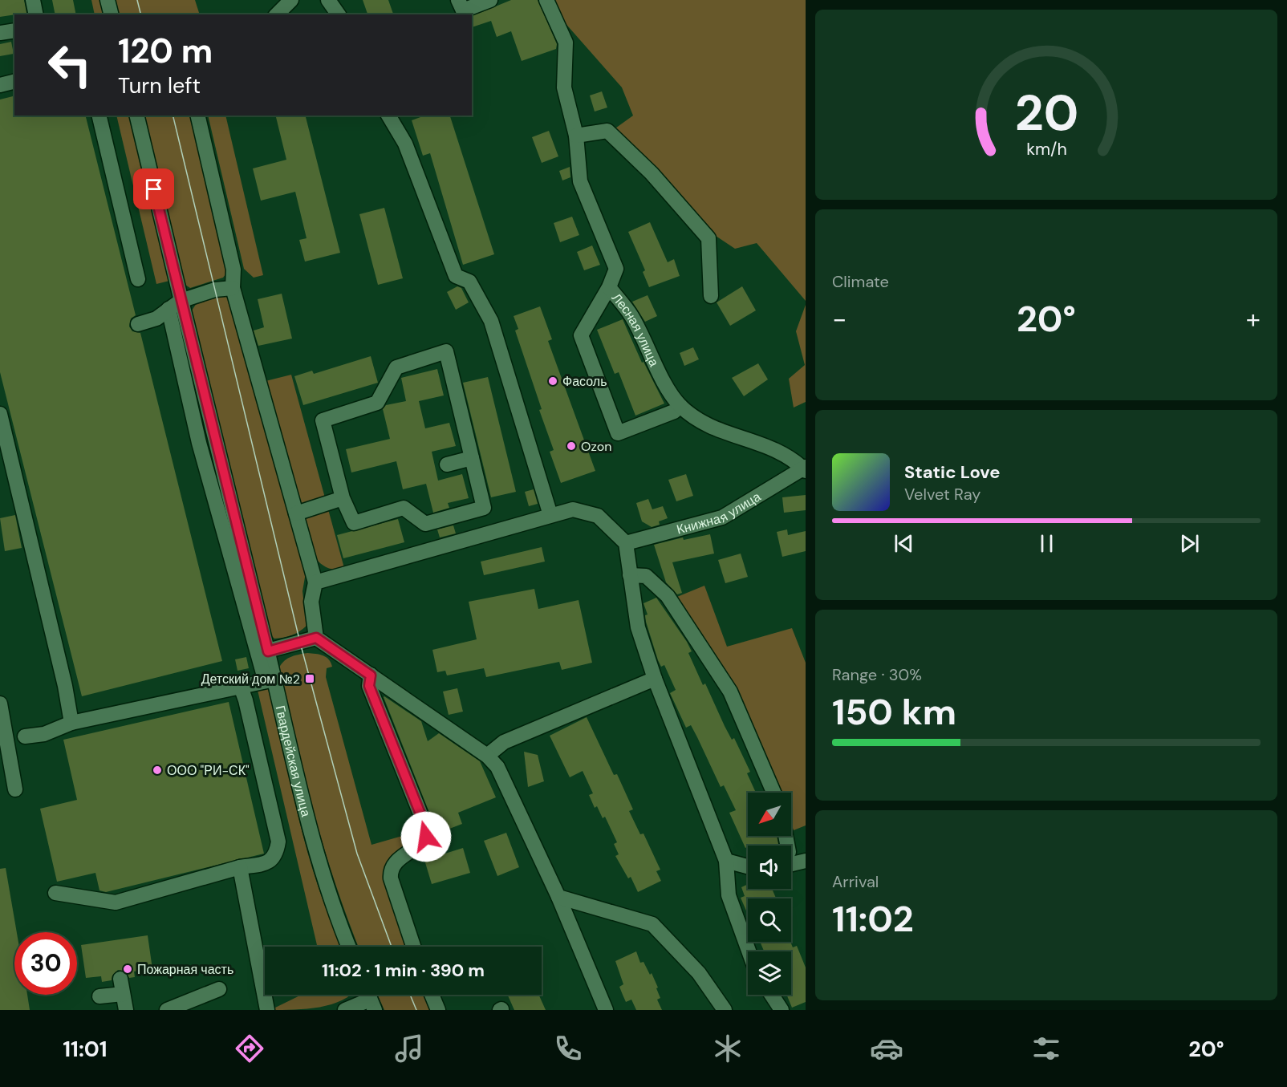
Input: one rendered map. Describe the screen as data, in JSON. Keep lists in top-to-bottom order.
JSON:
{
  "streets": {
    "street": ["Лесная улица", "Книжная улица", "Гвардейская улица"]
  },
  "crossings": [
    ["Лесная улица", "Книжная улица"]
  ],
  "places": {
    "other": [
      "Фасоль",
      "Ozon",
      "ООО \"РИ-СК\"",
      "Пожарная часть"
    ],
    "transit": ["Детский дом №2"]
  },
  "north": "bottom left",
  "page": {
    "turn": ["120 m", "Turn left"],
    "tile": [
      "Climate",
      ["Range · 30%", "150 km"],
      ["Arrival", "11:02"]
    ],
    "heat": ["−", "20°", "+"],
    "song": ["Static Love", "Velvet Ray"],
    "limit": "30",
    "trip": "11:02 · 1 min · 390 m",
    "tabs": ["11:01", "20°"],
    "gauge": ["20", "km/h"]
  }
}
